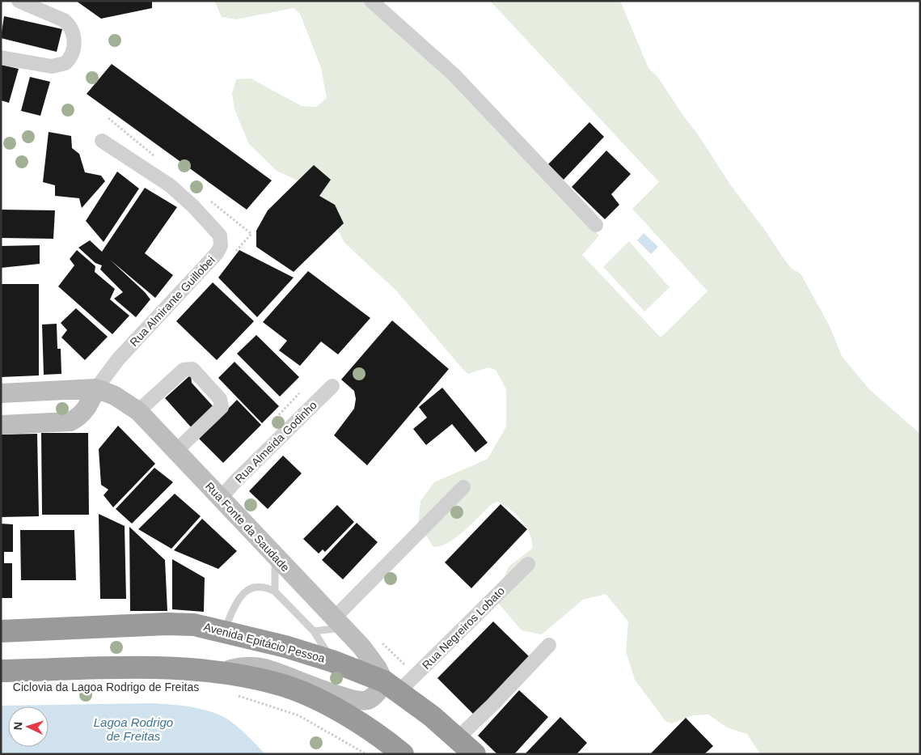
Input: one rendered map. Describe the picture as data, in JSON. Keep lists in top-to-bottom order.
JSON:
{
  "streets": {
    "highway": ["Avenida Epitácio Pessoa"],
    "street": [
      "Rua Almirante Guillobei",
      "Rua Almeida Godinho",
      "Rua Fonte da Saudade",
      "Rua Negreiros Lobato"
    ]
  },
  "crossings": [
    ["Rua Almirante Guillobei", "Rua Fonte da Saudade"],
    ["Rua Almeida Godinho", "Rua Fonte da Saudade"],
    ["Rua Fonte da Saudade", "Rua Negreiros Lobato"],
    ["Rua Fonte da Saudade", "Avenida Epitácio Pessoa"],
    ["Rua Negreiros Lobato", "Avenida Epitácio Pessoa"]
  ],
  "water": ["Lagoa Rodrigo de Freitas"],
  "north": "left"
}
